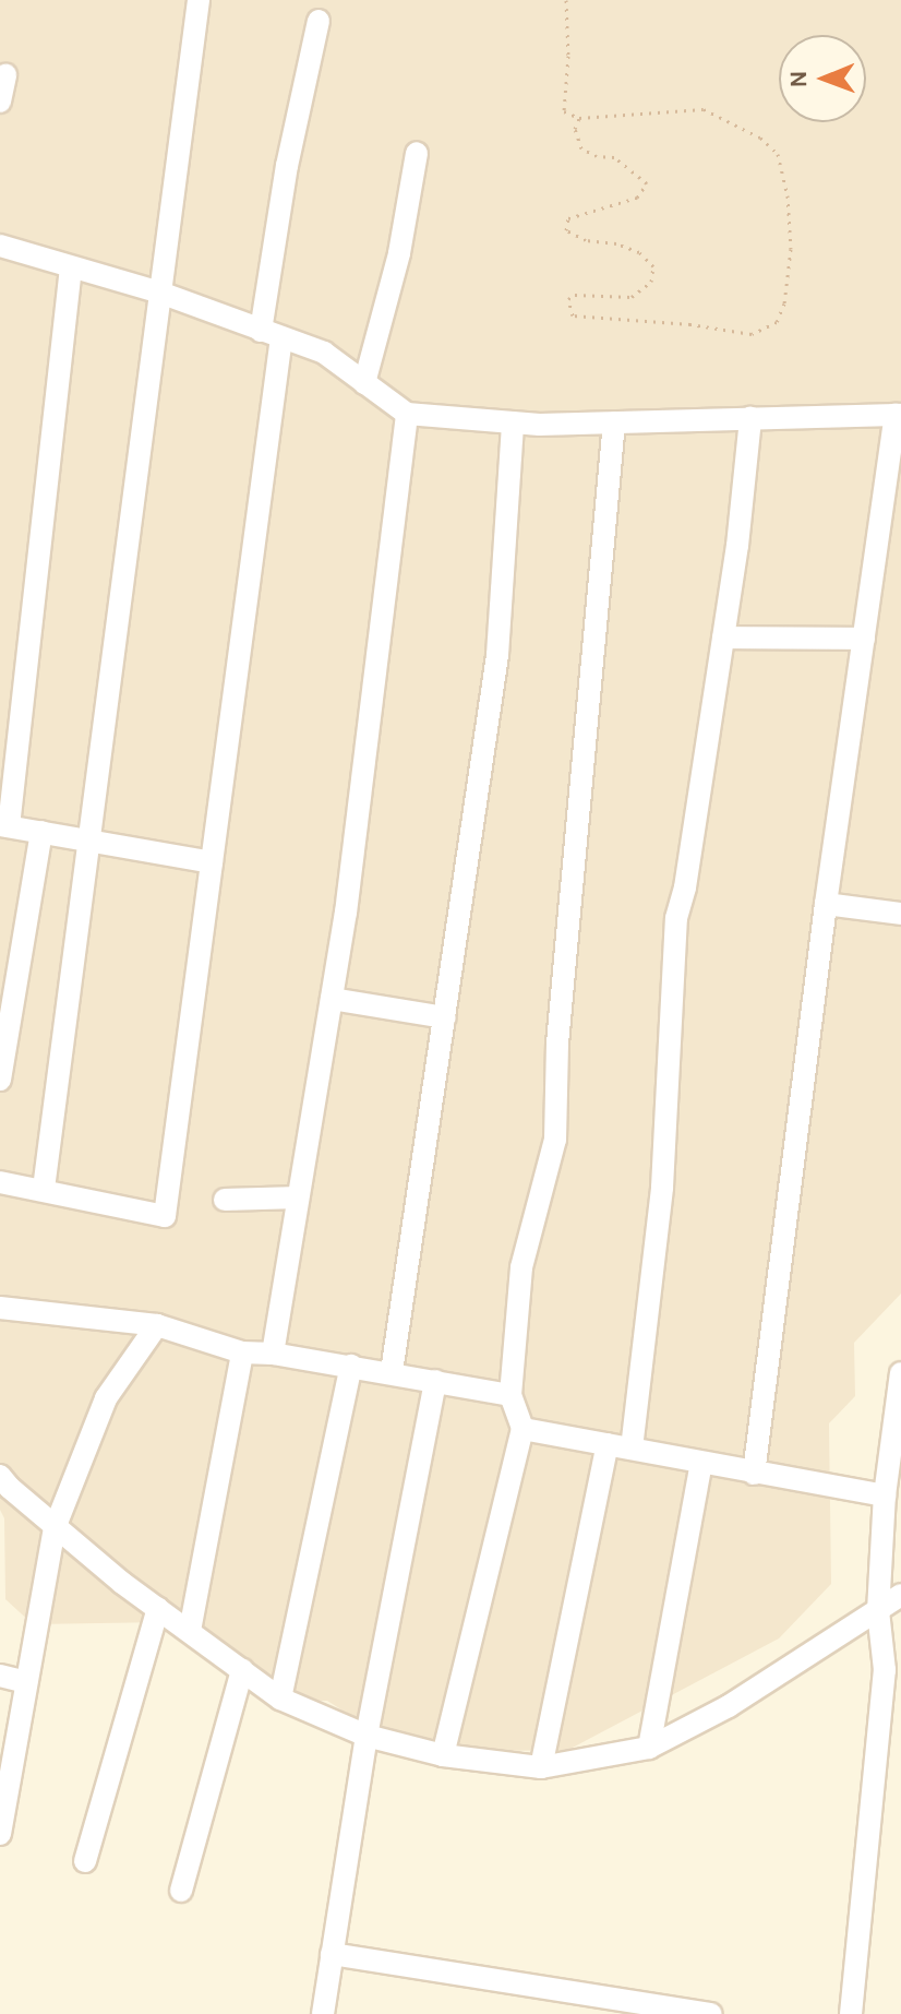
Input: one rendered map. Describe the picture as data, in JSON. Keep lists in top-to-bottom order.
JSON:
{
  "north": "left"
}
